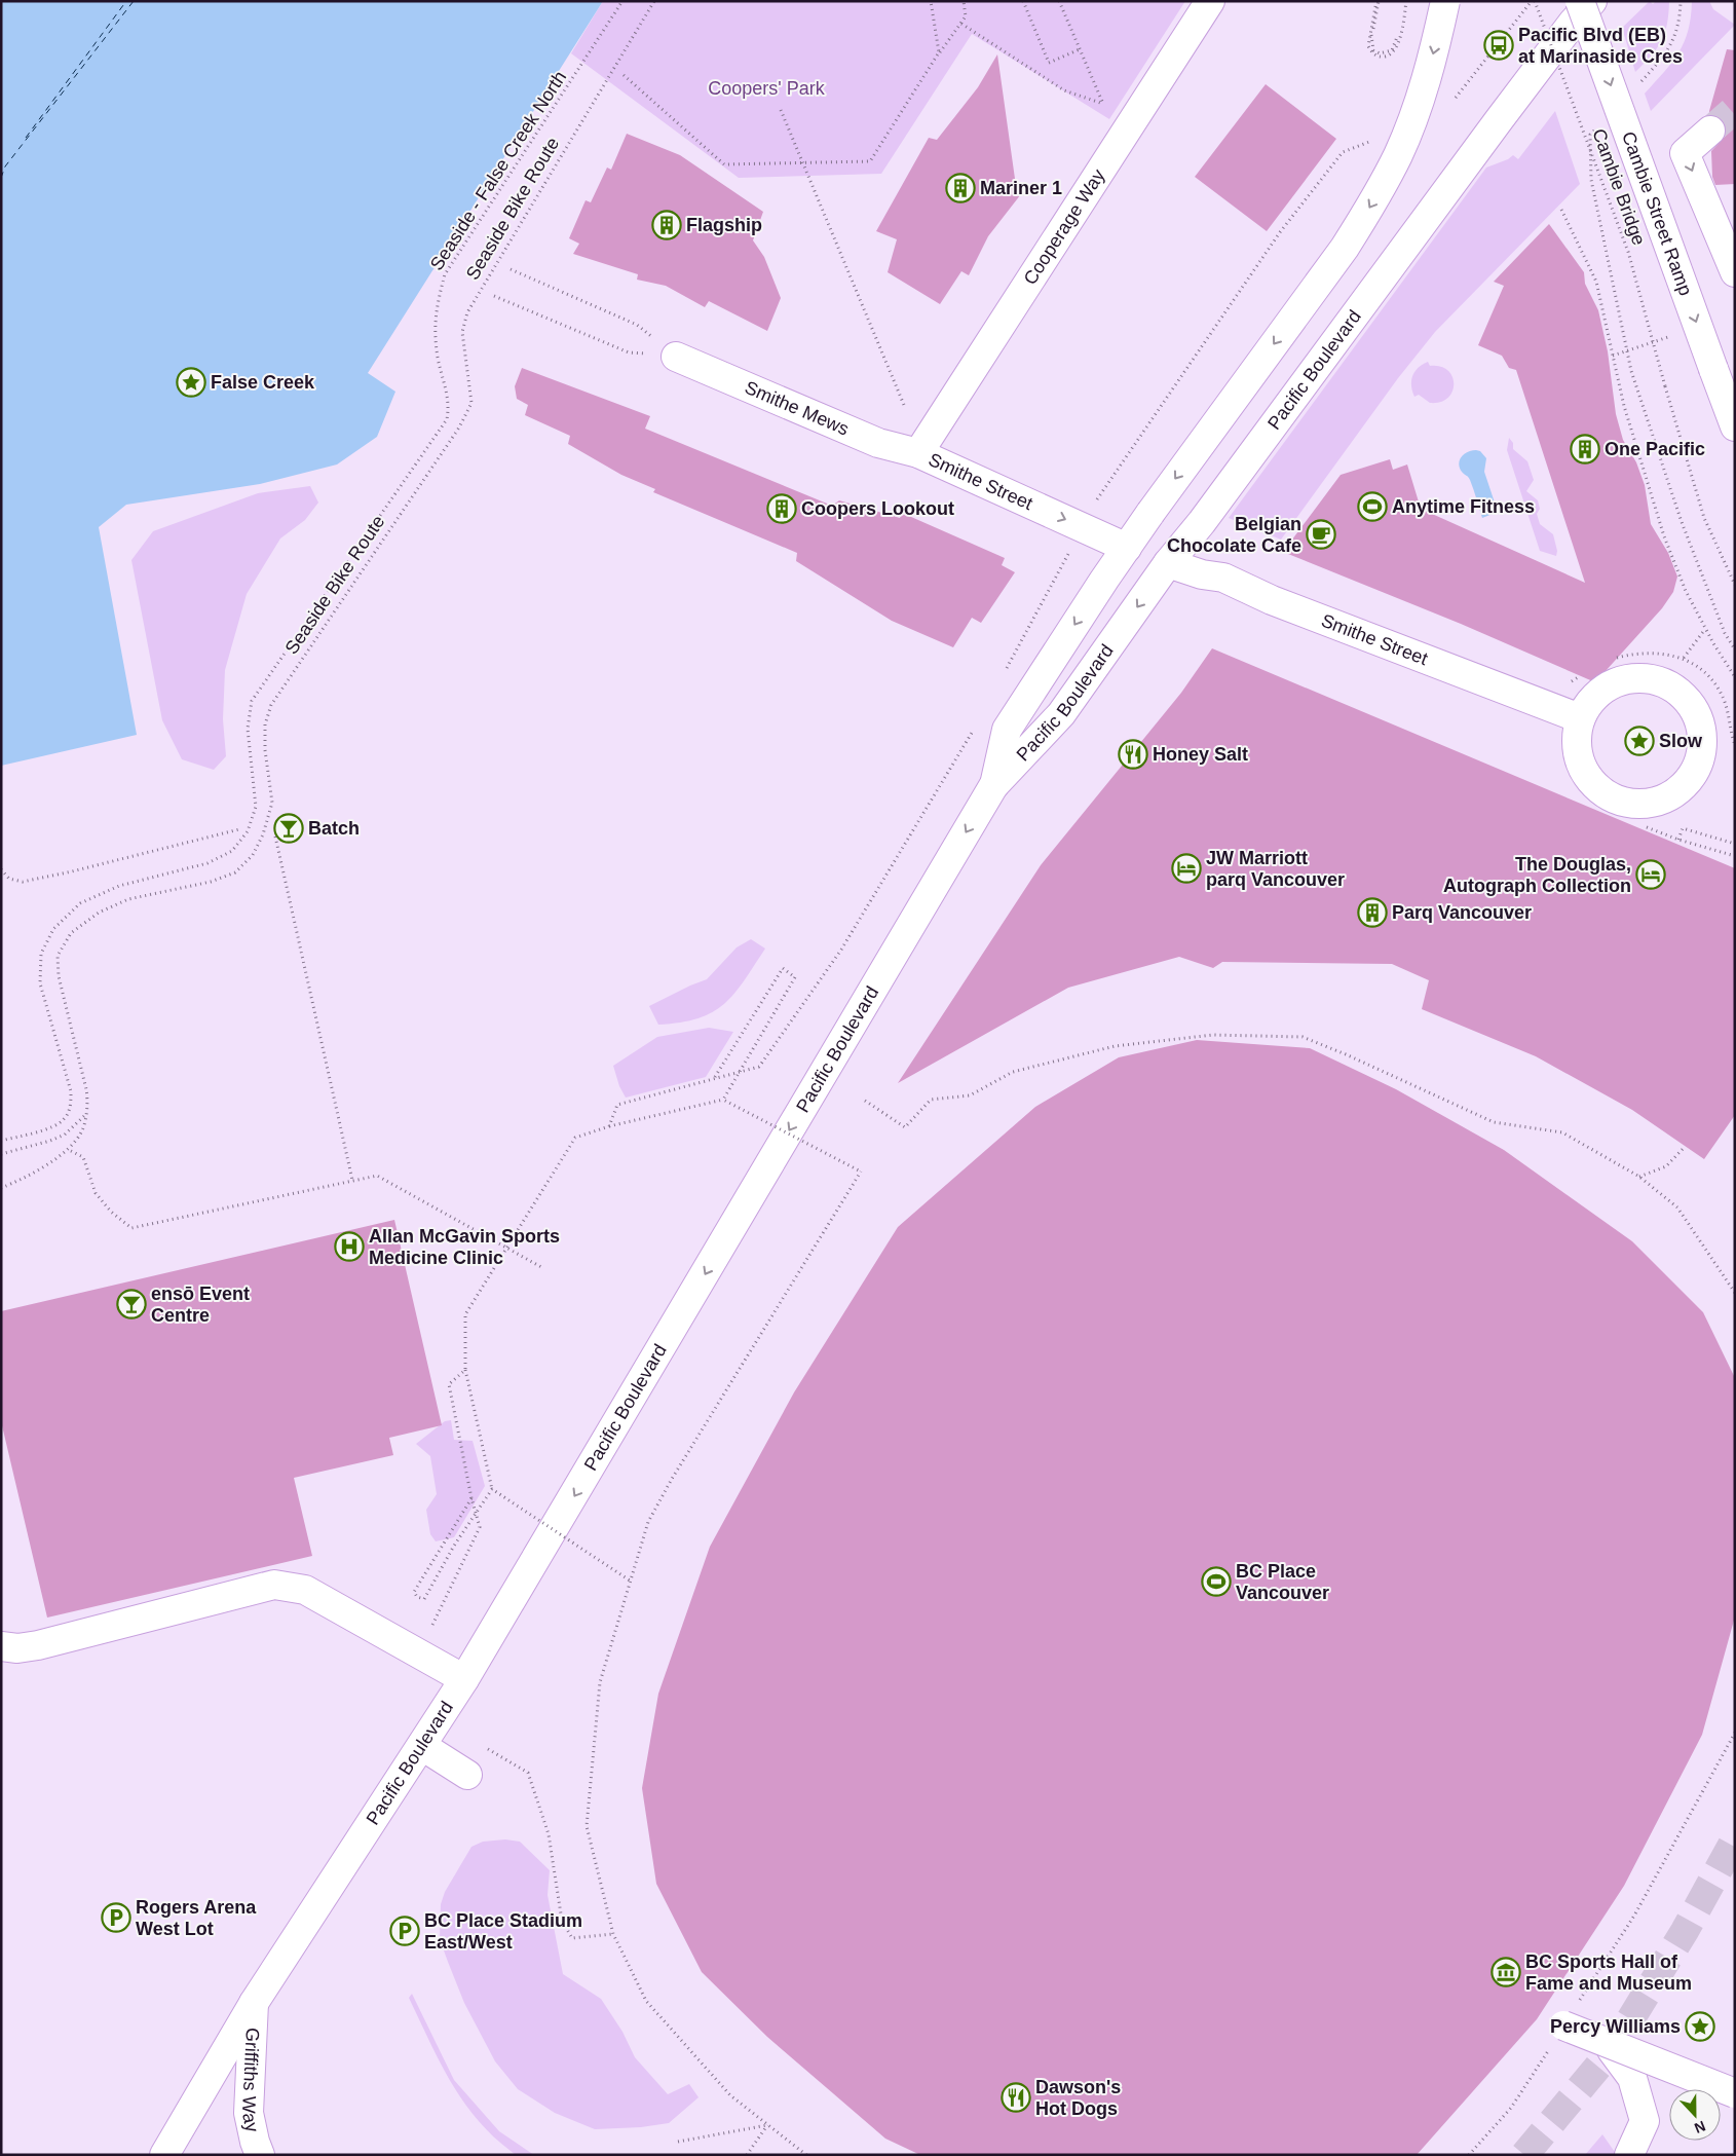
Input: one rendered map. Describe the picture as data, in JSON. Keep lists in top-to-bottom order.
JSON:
{
  "streets": {
    "main road": [
      "Cambie Street Ramp",
      "Cooperage Way",
      "Pacific Boulevard",
      "Smithe Mews",
      "Smithe Street",
      "Griffiths Way"
    ],
    "path": ["Seaside - False Creek North", "Cambie Bridge", "Seaside Bike Route"]
  },
  "crossings": [
    ["Cooperage Way", "Smithe Mews"],
    ["Cooperage Way", "Smithe Street"],
    ["Pacific Boulevard", "Smithe Street"],
    ["Pacific Boulevard", "Griffiths Way"],
    ["Smithe Mews", "Smithe Street"]
  ],
  "one_way": ["Cambie Street Ramp", "Pacific Boulevard"],
  "parks": ["Coopers' Park"],
  "places": {
    "bus stop": ["Pacific Blvd (EB) at Marinaside Cres"],
    "building": [
      "Mariner 1",
      "Flagship",
      "One Pacific",
      "Coopers Lookout",
      "Parq Vancouver"
    ],
    "place": ["False Creek", "Slow", "Percy Williams"],
    "sports": ["Anytime Fitness", "BC Place Vancouver"],
    "cafe": ["Belgian Chocolate Cafe"],
    "restaurant": ["Honey Salt", "Dawson's Hot Dogs"],
    "bar": ["Batch", "ensō Event Centre"],
    "hotel": ["JW Marriott parq Vancouver", "The Douglas, Autograph Collection"],
    "hospital": ["Allan McGavin Sports Medicine Clinic"],
    "parking": ["Rogers Arena West Lot", "BC Place Stadium East/West"],
    "museum": ["BC Sports Hall of Fame and Museum"]
  },
  "north": "bottom"
}
